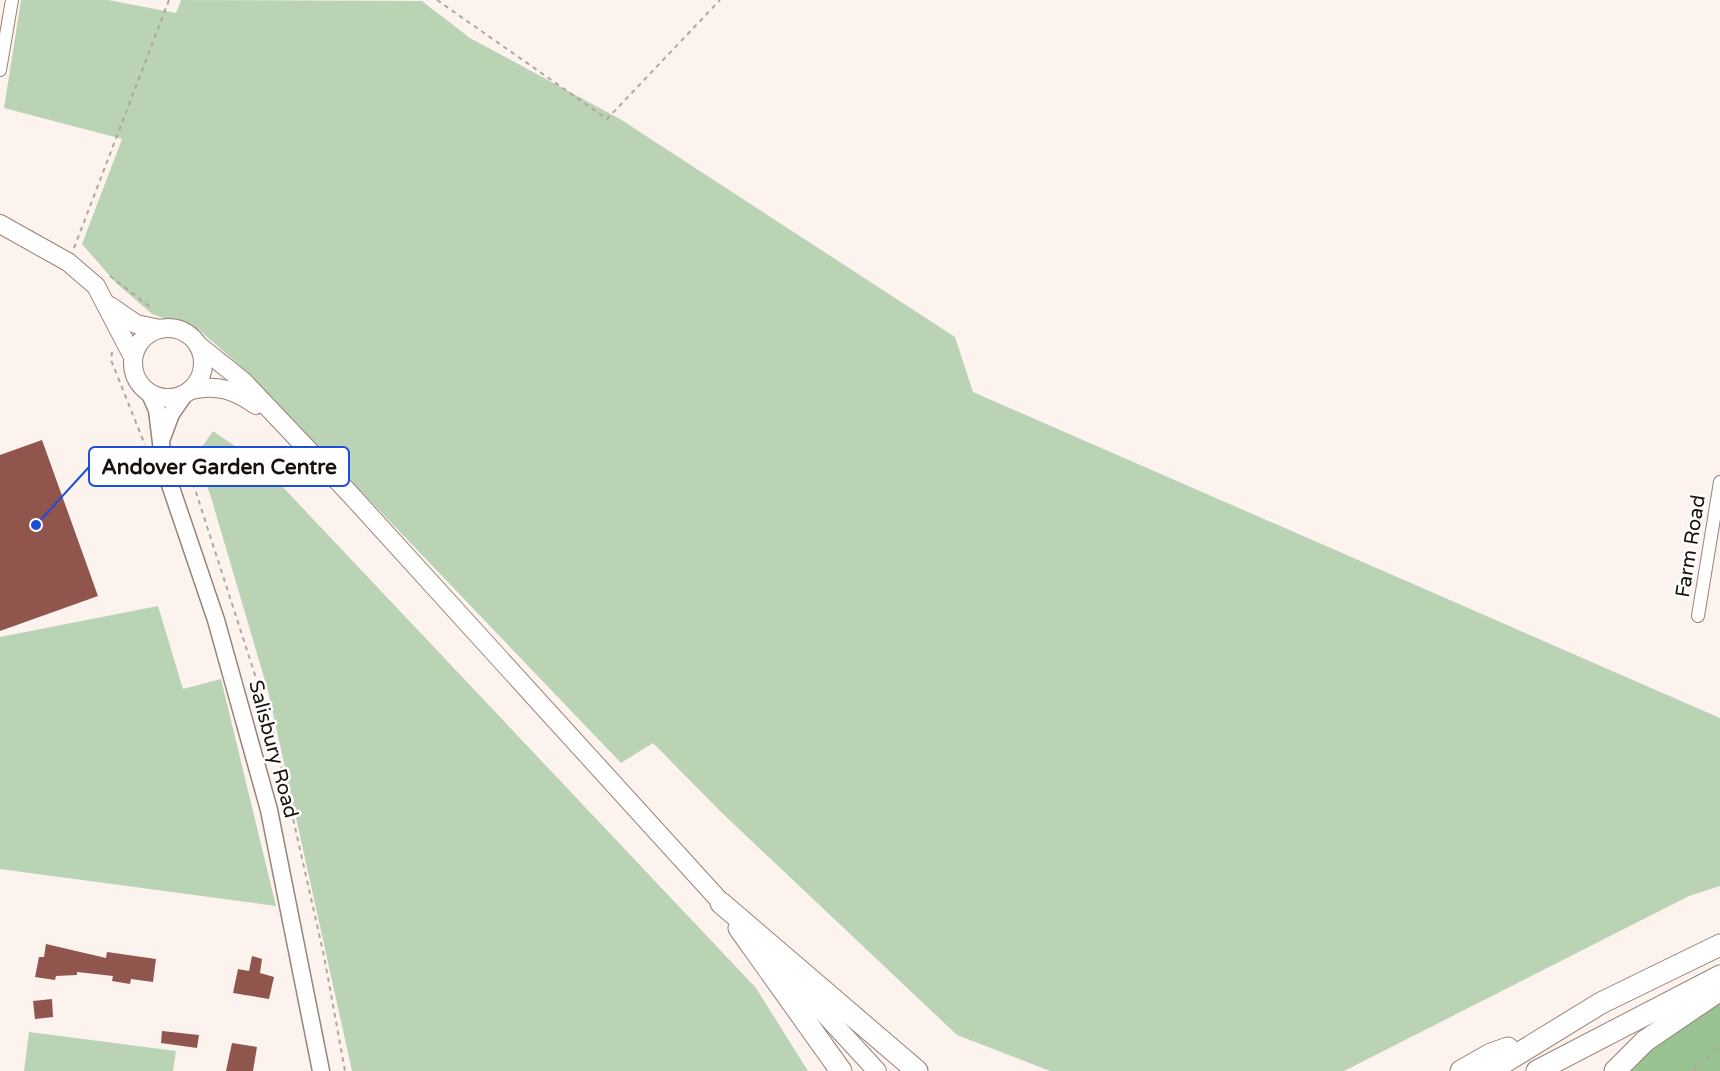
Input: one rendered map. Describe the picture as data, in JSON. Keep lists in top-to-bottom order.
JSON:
{
  "streets": {
    "street": ["Farm Road", "Salisbury Road"]
  },
  "places": ["Andover Garden Centre"]
}
